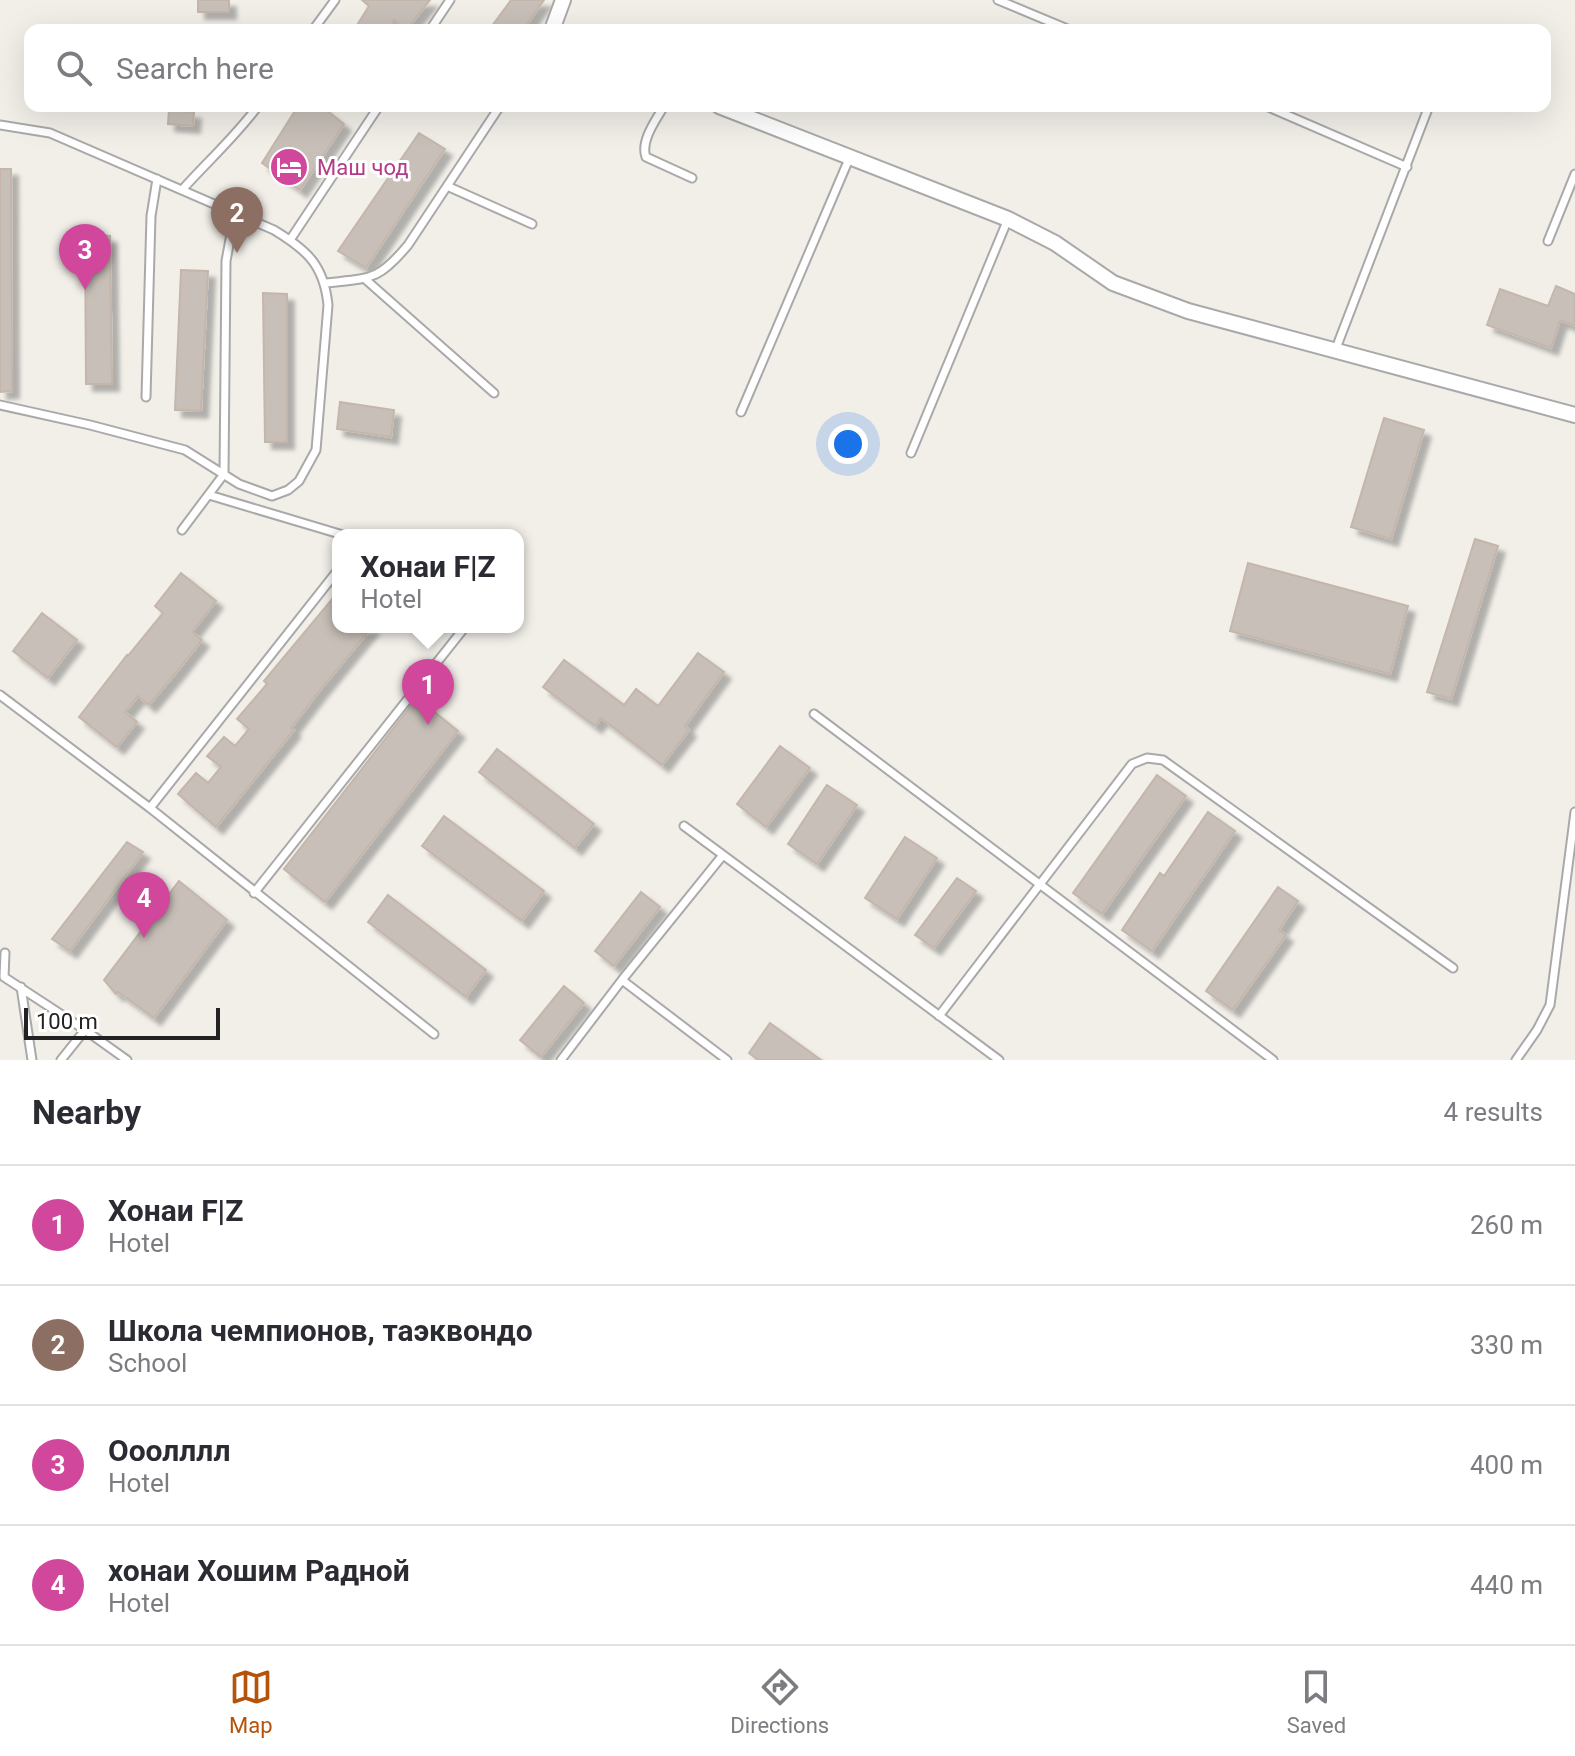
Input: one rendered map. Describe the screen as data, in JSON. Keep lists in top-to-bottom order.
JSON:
{
  "places": {
    "hotel": ["Маш чод"]
  },
  "scale_bar": "100 m",
  "page": {
    "search": "Search here",
    "pins": [
      "2",
      "3",
      "1",
      "4"
    ],
    "popup": ["Хонаи F|Z", "Hotel"],
    "scale": "100 m",
    "heading": ["Nearby", "4 results"],
    "list": [
      {
        "mark": "1",
        "name": "Хонаи F|Z",
        "note": "Hotel",
        "value": "260 m"
      },
      {
        "mark": "2",
        "name": "Школа чемпионов, таэквондо",
        "note": "School",
        "value": "330 m"
      },
      {
        "mark": "3",
        "name": "Ооолллл",
        "note": "Hotel",
        "value": "400 m"
      },
      {
        "mark": "4",
        "name": "хонаи Хошим Радной",
        "note": "Hotel",
        "value": "440 m"
      }
    ],
    "nav": ["Map", "Directions", "Saved"]
  }
}
